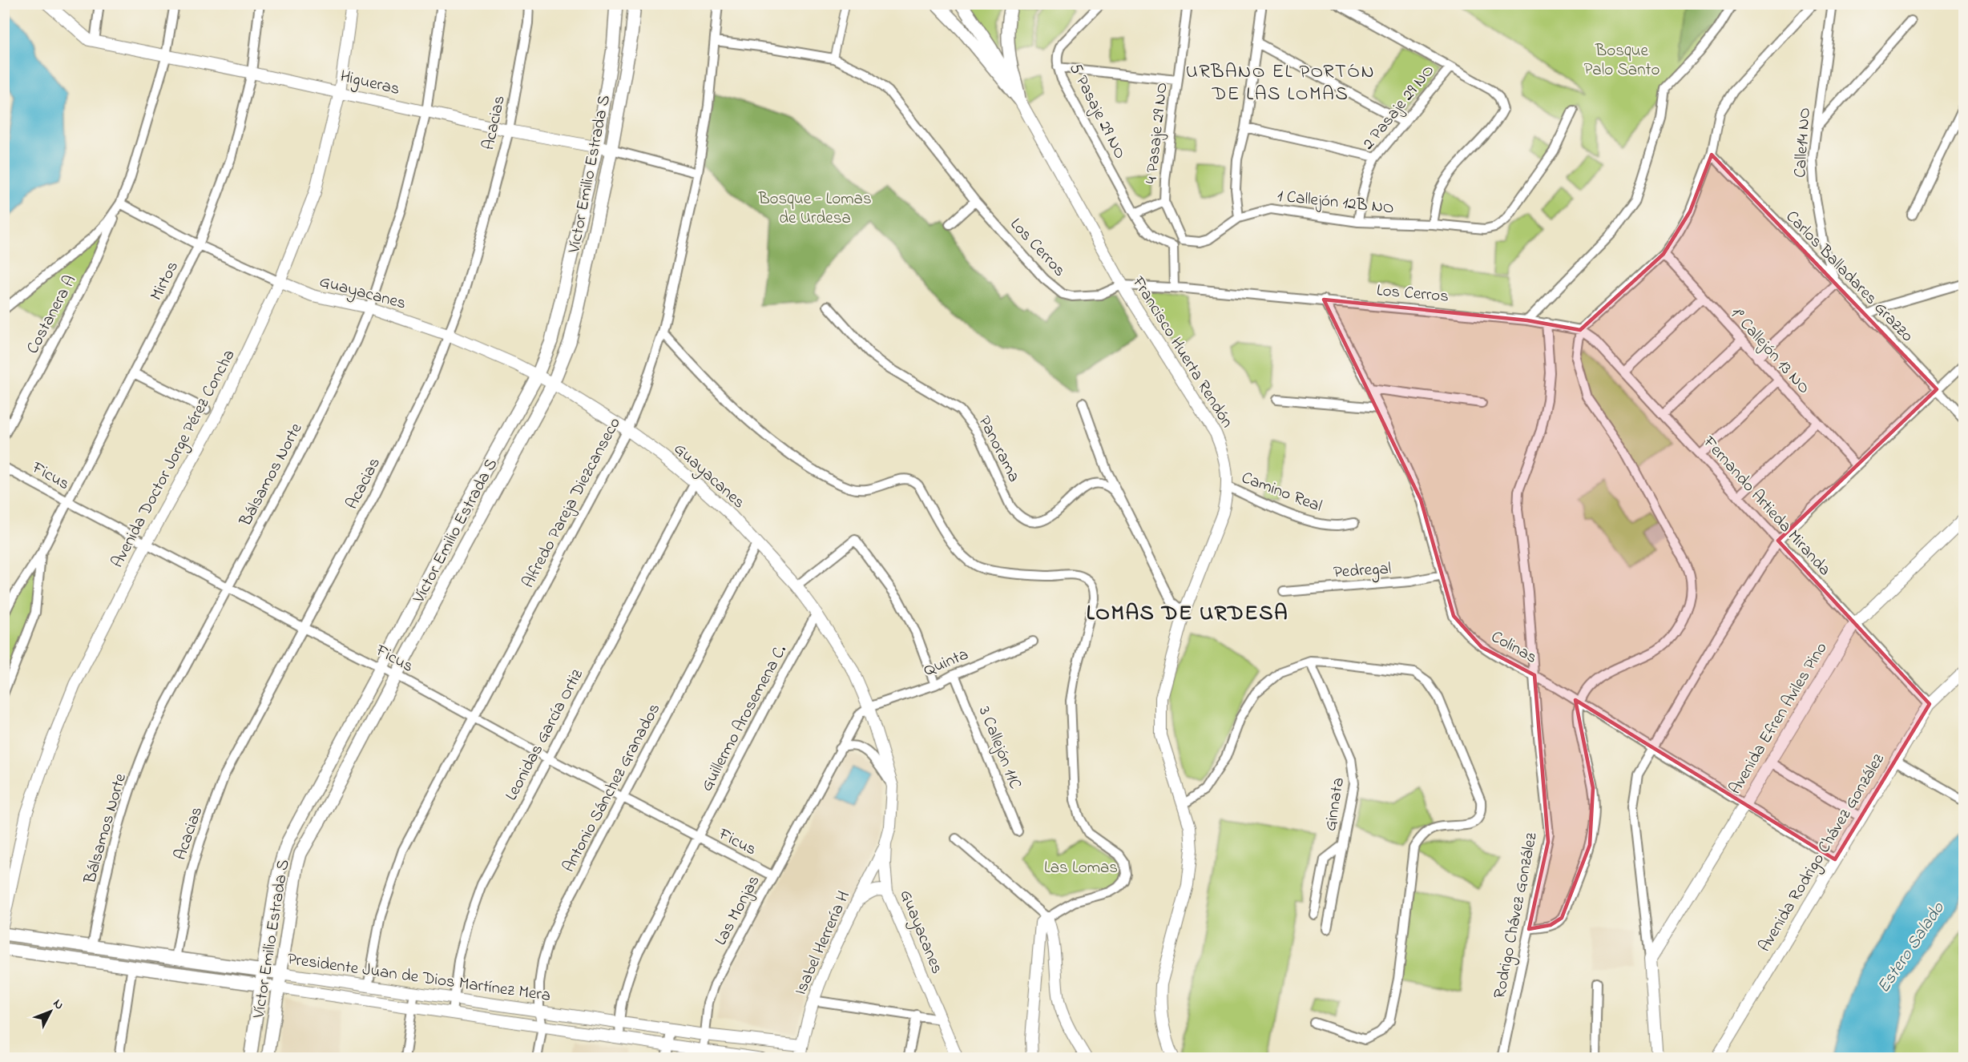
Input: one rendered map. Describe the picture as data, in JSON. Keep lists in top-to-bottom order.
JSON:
{
  "streets": {
    "main road": ["Víctor Emilio Estrada S", "Presidente Juan de Dios Martínez Mera"],
    "street": [
      "Higueras",
      "2 Pasaje 29 NO",
      "5 Pasaje 29 NO",
      "Acacias",
      "4 Pasaje 29 NO",
      "Calle14 NO",
      "1 Callejón 12B NO",
      "Los Cerros",
      "Carlos Balladares Grazzo",
      "Mirtos",
      "Guayacanes",
      "Costanera A",
      "1° Callejón 13 NO",
      "Francisco Huerta Rendón",
      "Panorama",
      "Avenida Doctor Jorge Pérez Concha",
      "Bálsamos Norte",
      "Ficus",
      "Camino Real",
      "Alfredo Pareja Diezcanseco",
      "Fernando Artieda Miranda",
      "Pedregal",
      "Colinas",
      "Quinta",
      "Guillermo Arosemena C.",
      "Avenida Efren Aviles Pino",
      "Leonidas García Ortiz",
      "3 Callejón 11C",
      "Antonio Sánchez Granados",
      "Ginnata",
      "Avenida Rodrigo Chávez González",
      "Las Monjas",
      "Rodrigo Chávez González",
      "Isabel Herrería H"
    ]
  },
  "crossings": [
    ["Higueras", "Acacias"],
    ["Higueras", "Víctor Emilio Estrada S"],
    ["Higueras", "Mirtos"],
    ["Higueras", "Avenida Doctor Jorge Pérez Concha"],
    ["Higueras", "Bálsamos Norte"],
    ["Higueras", "Alfredo Pareja Diezcanseco"],
    ["2 Pasaje 29 NO", "1 Callejón 12B NO"],
    ["Acacias", "Guayacanes"],
    ["Acacias", "Ficus"],
    ["Acacias", "Presidente Juan de Dios Martínez Mera"],
    ["4 Pasaje 29 NO", "1 Callejón 12B NO"],
    ["Calle14 NO", "Carlos Balladares Grazzo"],
    ["Víctor Emilio Estrada S", "Guayacanes"],
    ["Víctor Emilio Estrada S", "Ficus"],
    ["Víctor Emilio Estrada S", "Presidente Juan de Dios Martínez Mera"],
    ["Los Cerros", "Francisco Huerta Rendón"],
    ["Los Cerros", "Alfredo Pareja Diezcanseco"],
    ["Los Cerros", "Fernando Artieda Miranda"],
    ["Los Cerros", "Colinas"],
    ["Los Cerros", "Rodrigo Chávez González"],
    ["Mirtos", "Guayacanes"],
    ["Mirtos", "Ficus"],
    ["Guayacanes", "Costanera A"],
    ["Guayacanes", "Avenida Doctor Jorge Pérez Concha"],
    ["Guayacanes", "Bálsamos Norte"],
    ["Guayacanes", "Alfredo Pareja Diezcanseco"],
    ["Guayacanes", "Quinta"],
    ["Guayacanes", "Guillermo Arosemena C."],
    ["Guayacanes", "Leonidas García Ortiz"],
    ["Guayacanes", "Antonio Sánchez Granados"],
    ["Guayacanes", "Las Monjas"],
    ["Guayacanes", "Isabel Herrería H"],
    ["Francisco Huerta Rendón", "Panorama"],
    ["Francisco Huerta Rendón", "Camino Real"],
    ["Avenida Doctor Jorge Pérez Concha", "Ficus"],
    ["Bálsamos Norte", "Ficus"],
    ["Bálsamos Norte", "Presidente Juan de Dios Martínez Mera"],
    ["Ficus", "Alfredo Pareja Diezcanseco"],
    ["Ficus", "Guillermo Arosemena C."],
    ["Ficus", "Leonidas García Ortiz"],
    ["Ficus", "Antonio Sánchez Granados"],
    ["Ficus", "Las Monjas"],
    ["Alfredo Pareja Diezcanseco", "Presidente Juan de Dios Martínez Mera"],
    ["Fernando Artieda Miranda", "Avenida Efren Aviles Pino"],
    ["Fernando Artieda Miranda", "Avenida Rodrigo Chávez González"],
    ["Pedregal", "Colinas"],
    ["Colinas", "Avenida Efren Aviles Pino"],
    ["Colinas", "Avenida Rodrigo Chávez González"],
    ["Colinas", "Rodrigo Chávez González"],
    ["Quinta", "3 Callejón 11C"],
    ["Quinta", "Las Monjas"],
    ["Guillermo Arosemena C.", "Presidente Juan de Dios Martínez Mera"],
    ["Leonidas García Ortiz", "Presidente Juan de Dios Martínez Mera"],
    ["Antonio Sánchez Granados", "Presidente Juan de Dios Martínez Mera"],
    ["Las Monjas", "Presidente Juan de Dios Martínez Mera"],
    ["Isabel Herrería H", "Presidente Juan de Dios Martínez Mera"]
  ],
  "districts": ["URBANO EL PORTÓN DE LAS LOMAS", "LOMAS DE URDESA"],
  "water": ["Estero Salado"],
  "parks": ["Bosque Palo Santo", "Bosque - Lomas de Urdesa", "Las Lomas"],
  "north": "top right"
}
